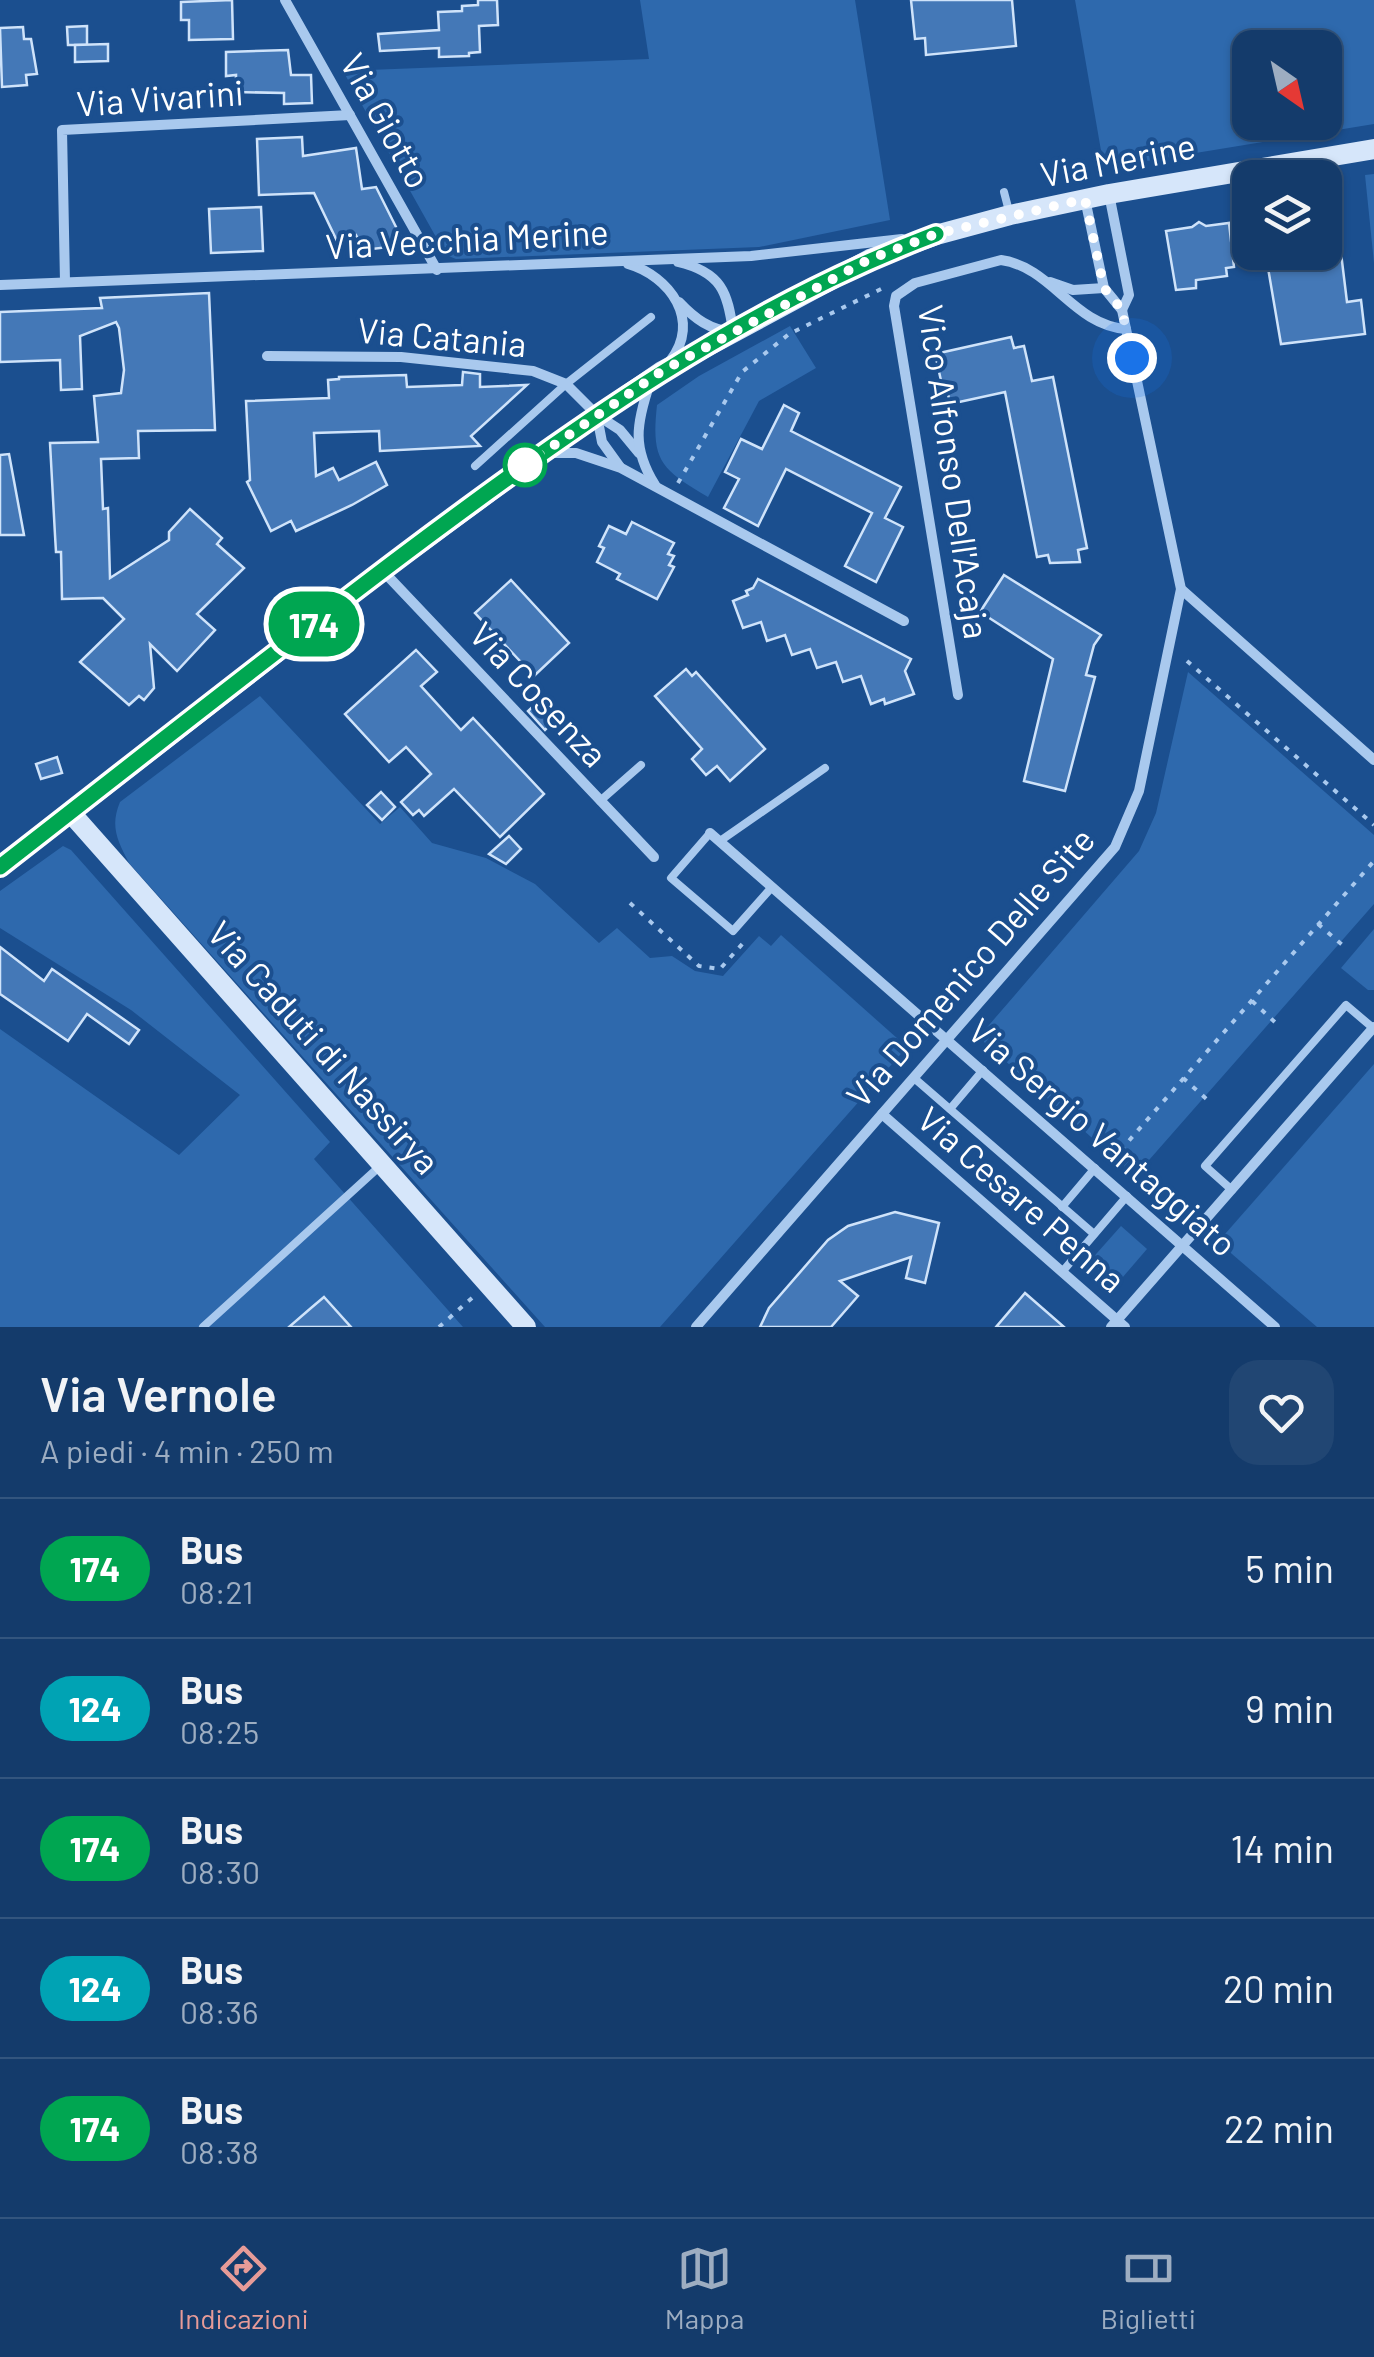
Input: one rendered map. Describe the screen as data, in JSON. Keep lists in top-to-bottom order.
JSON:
{
  "streets": {
    "main road": ["Via Merine", "Via Caduti di Nassirya"],
    "street": [
      "Via Vivarini",
      "Via Giotto",
      "Via Vecchia Merine",
      "Via Catania",
      "Vico Alfonso Dell'Acaja",
      "Via Cosenza",
      "Via Domenico Delle Site",
      "Via Sergio Vantaggiato",
      "Via Cesare Penna"
    ]
  },
  "crossings": [
    ["Via Vivarini", "Via Giotto"],
    ["Via Vivarini", "Via Vecchia Merine"],
    ["Via Giotto", "Via Vecchia Merine"],
    ["Via Merine", "Via Vecchia Merine"],
    ["Via Merine", "Via Catania"],
    ["Via Merine", "Via Cosenza"],
    ["Via Merine", "Via Caduti di Nassirya"],
    ["Via Domenico Delle Site", "Via Sergio Vantaggiato"],
    ["Via Domenico Delle Site", "Via Cesare Penna"]
  ],
  "lines": ["bus line 174"],
  "north": "bottom right",
  "page": {
    "on_map": "174",
    "heading": ["Via Vernole", "A piedi · 4 min · 250 m"],
    "list": [
      {
        "mark": "174",
        "name": "Bus",
        "note": "08:21",
        "value": "5 min"
      },
      {
        "mark": "124",
        "name": "Bus",
        "note": "08:25",
        "value": "9 min"
      },
      {
        "mark": "174",
        "name": "Bus",
        "note": "08:30",
        "value": "14 min"
      },
      {
        "mark": "124",
        "name": "Bus",
        "note": "08:36",
        "value": "20 min"
      },
      {
        "mark": "174",
        "name": "Bus",
        "note": "08:38",
        "value": "22 min"
      }
    ],
    "tabs": ["Indicazioni", "Mappa", "Biglietti"]
  }
}
